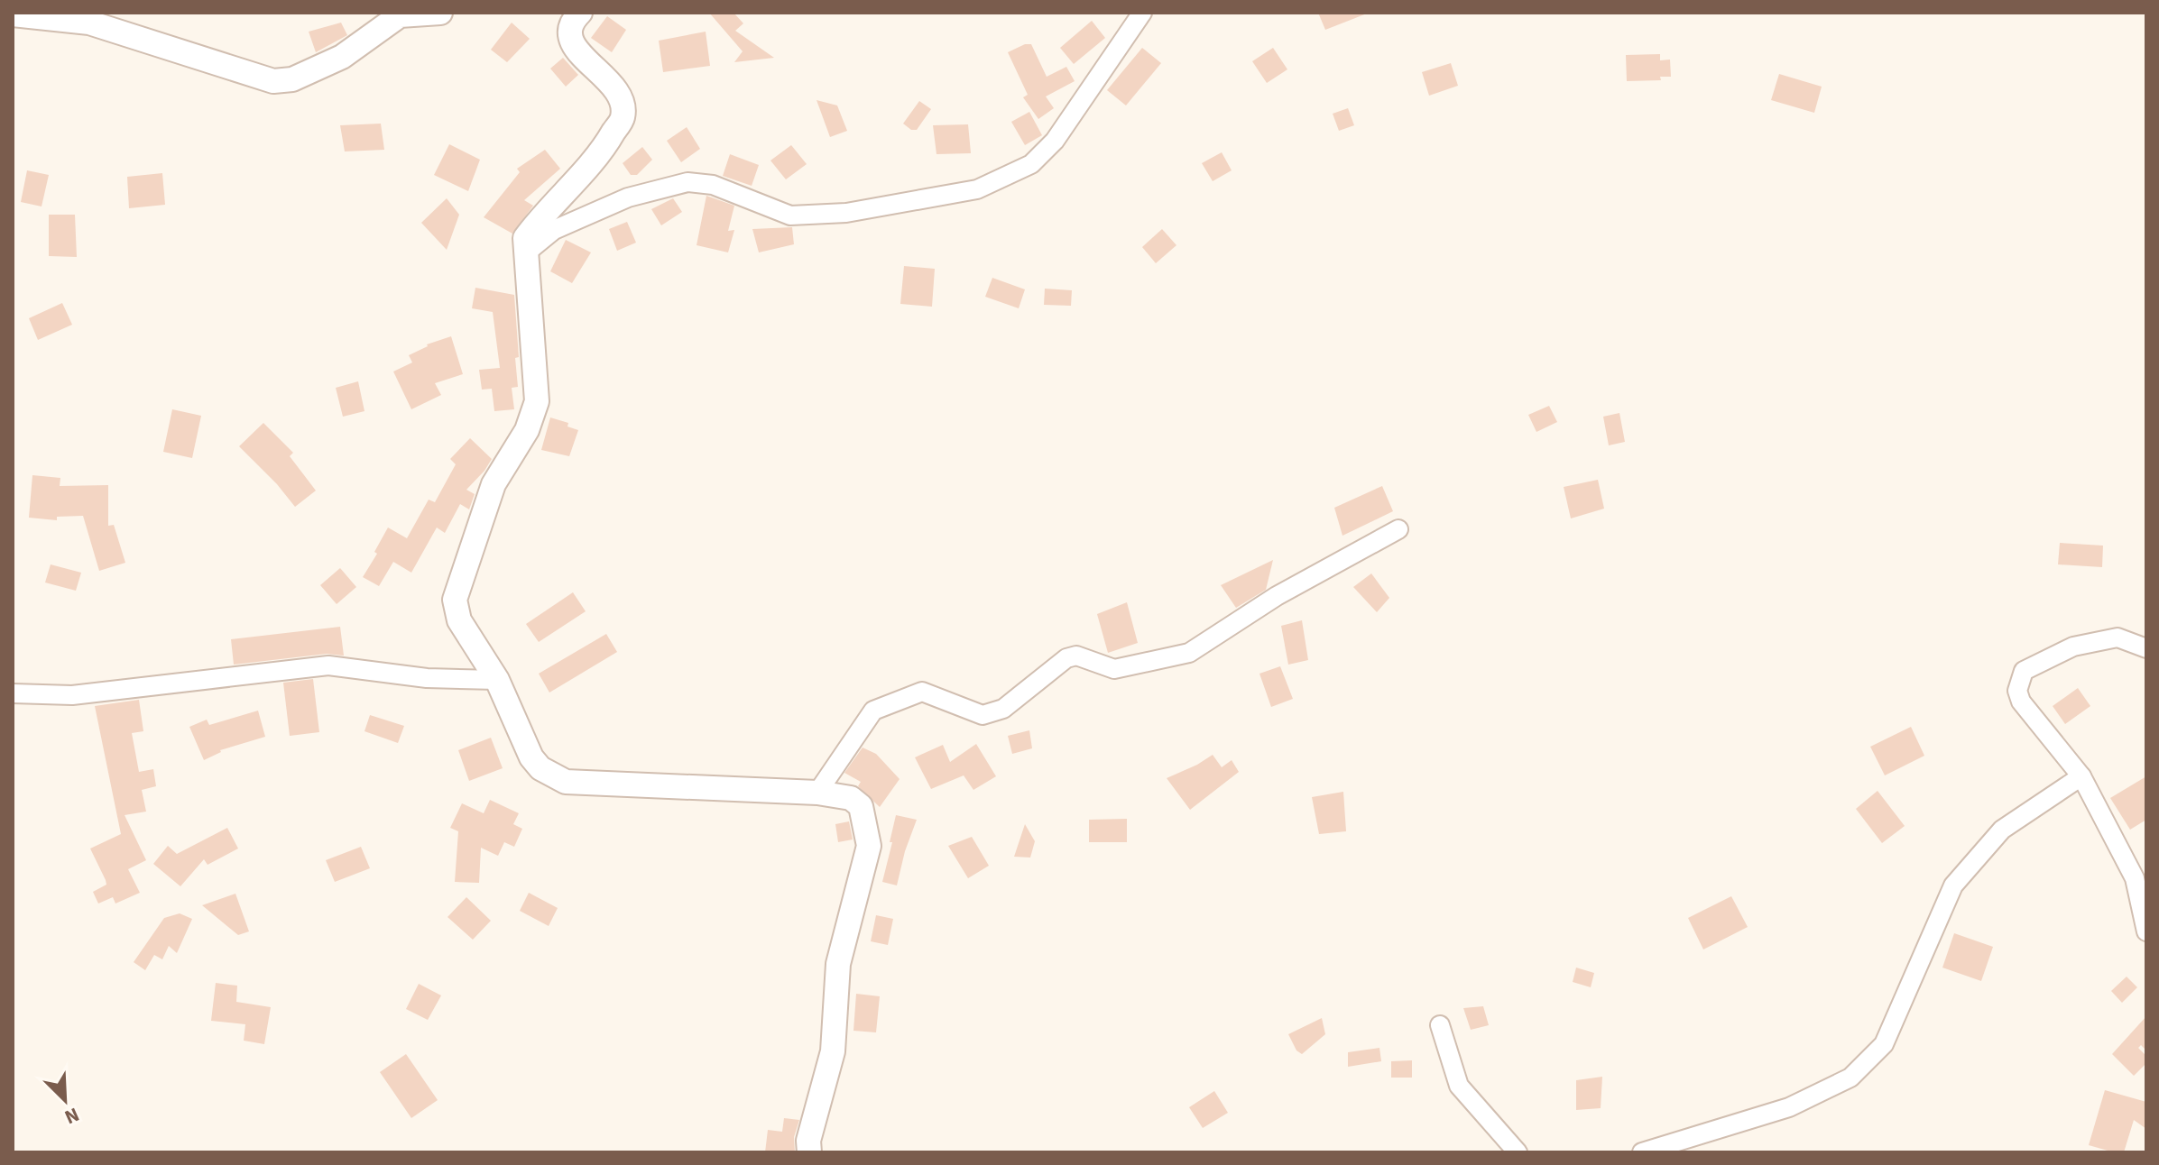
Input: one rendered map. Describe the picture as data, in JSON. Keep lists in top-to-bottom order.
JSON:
{
  "north": "bottom right"
}
